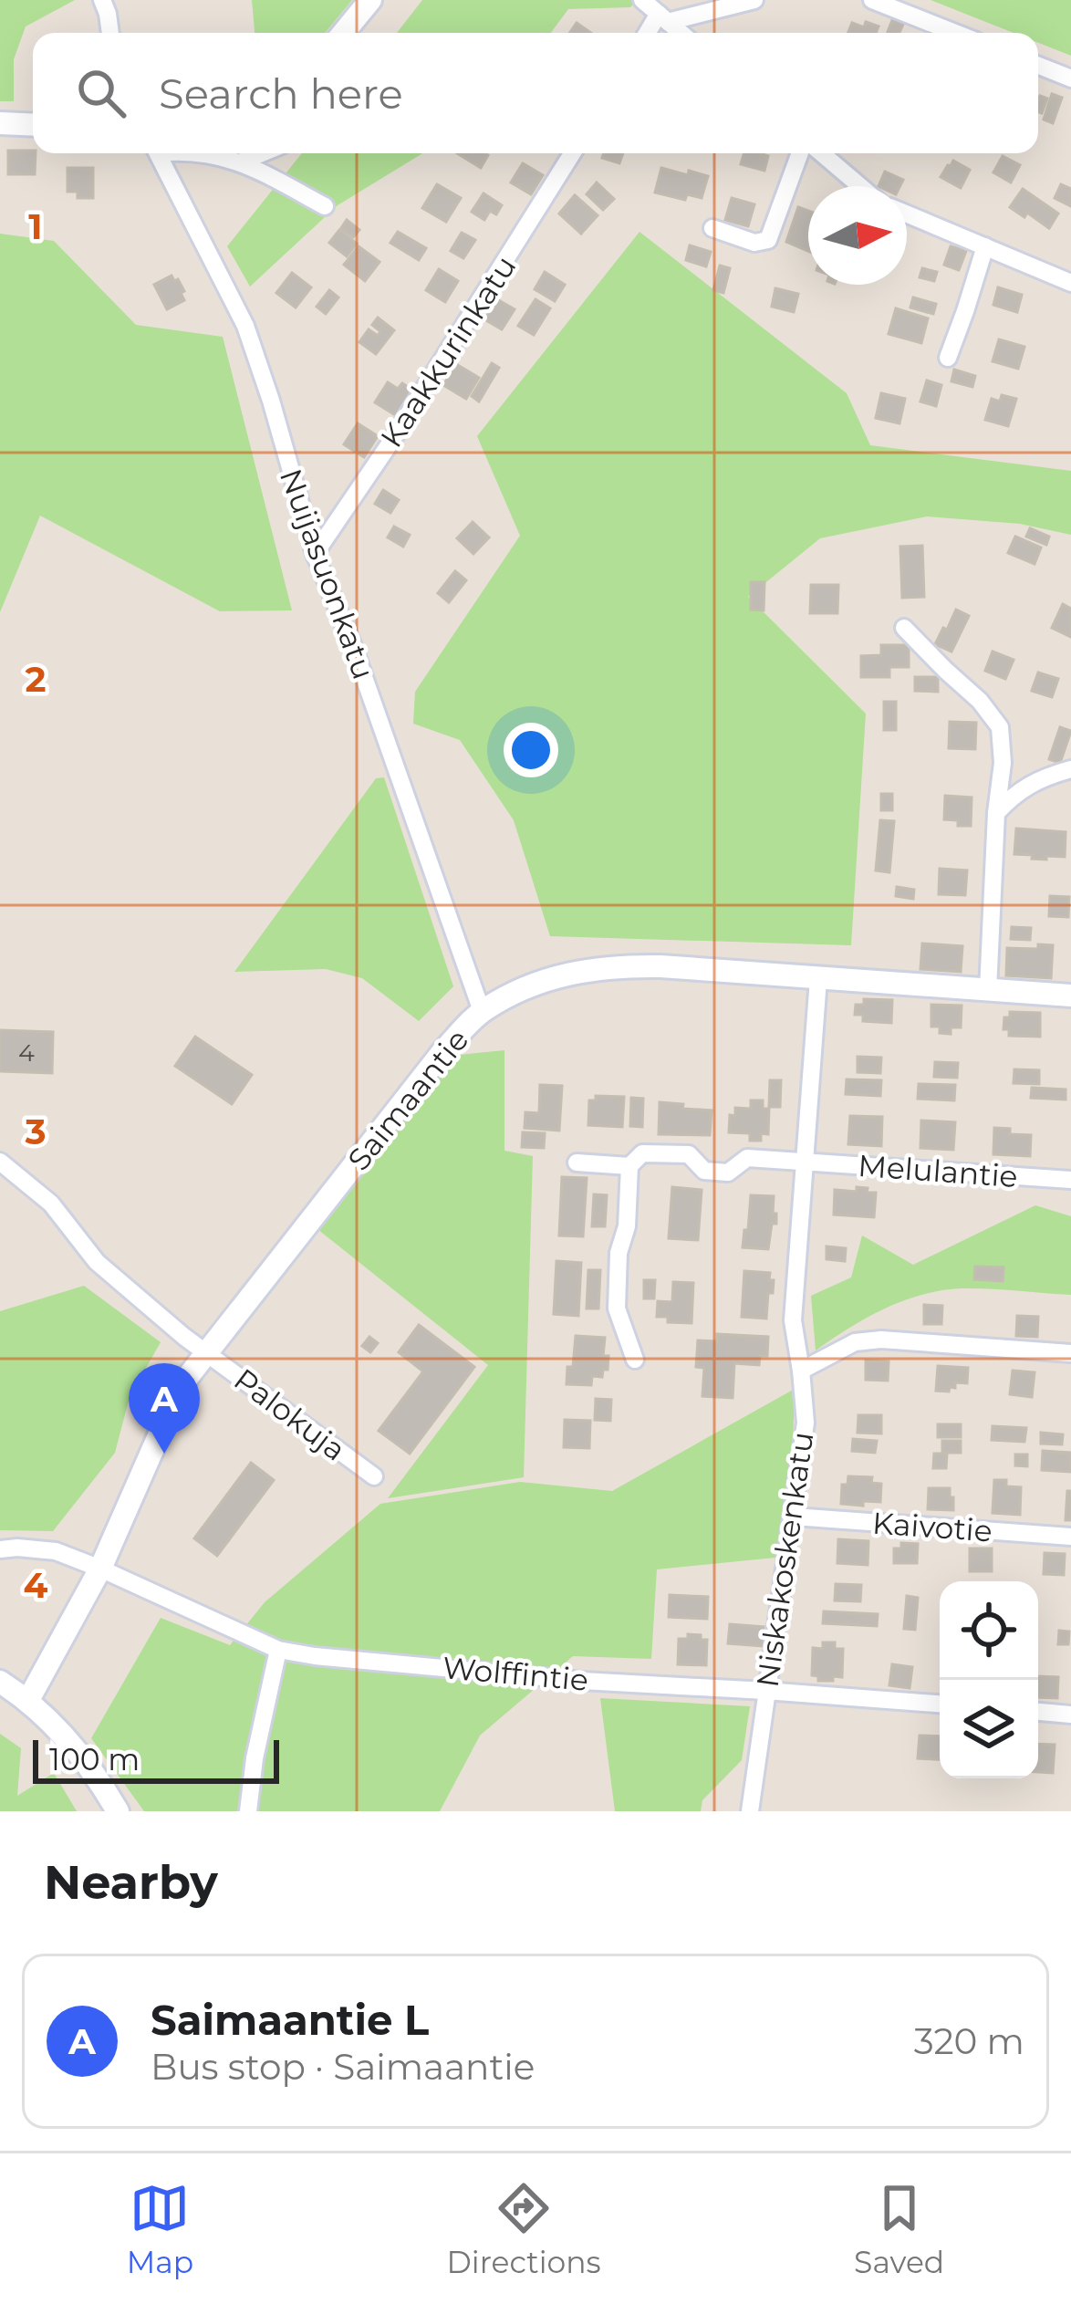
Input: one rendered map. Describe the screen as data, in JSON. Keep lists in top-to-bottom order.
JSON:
{
  "streets": {
    "street": [
      "Kaakkurinkatu",
      "Nuijasuonkatu",
      "Saimaantie",
      "Melulantie",
      "Palokuja",
      "Kaivotie",
      "Niskakoskenkatu",
      "Wolffintie"
    ]
  },
  "crossings": [
    ["Kaakkurinkatu", "Nuijasuonkatu"],
    ["Nuijasuonkatu", "Saimaantie"],
    ["Saimaantie", "Palokuja"],
    ["Saimaantie", "Niskakoskenkatu"],
    ["Saimaantie", "Wolffintie"],
    ["Melulantie", "Niskakoskenkatu"],
    ["Kaivotie", "Niskakoskenkatu"],
    ["Niskakoskenkatu", "Wolffintie"]
  ],
  "house_numbers": ["4"],
  "scale_bar": "100 m",
  "north": "right",
  "page": {
    "search": "Search here",
    "pins": "A",
    "scale": "100 m",
    "heading": "Nearby",
    "list": [
      {
        "mark": "A",
        "name": "Saimaantie L",
        "note": "Bus stop · Saimaantie",
        "value": "320 m"
      }
    ],
    "nav": ["Map", "Directions", "Saved"]
  },
  "grid": {
    "rows": [
      "1",
      "2",
      "3",
      "4"
    ]
  }
}
